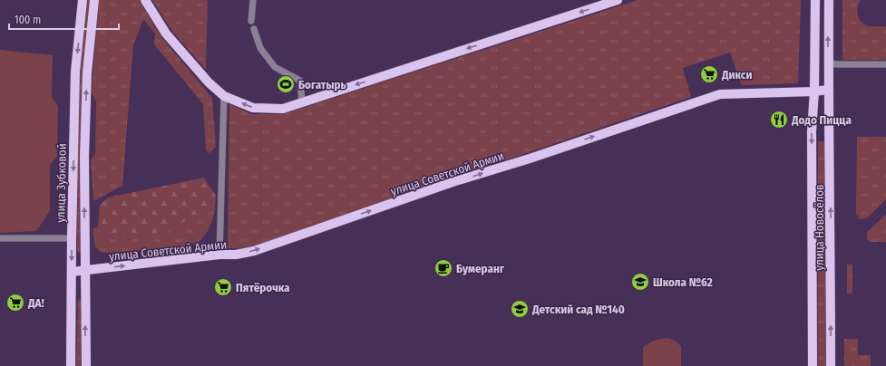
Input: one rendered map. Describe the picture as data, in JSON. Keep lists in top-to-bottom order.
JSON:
{
  "streets": {
    "main road": ["улица Советской Армии", "улица Зубковой", "улица Новосёлов"]
  },
  "crossings": [
    ["улица Советской Армии", "улица Зубковой"],
    ["улица Советской Армии", "улица Новосёлов"]
  ],
  "one_way": ["улица Советской Армии"],
  "places": {
    "supermarket": ["Дикси", "Пятёрочка", "ДА!"],
    "sports": ["Богатырь"],
    "restaurant": ["Додо Пицца"],
    "cafe": ["Бумеранг"],
    "school or university": ["Школа №62", "Детский сад №140"]
  },
  "scale_bar": "100 m"
}
